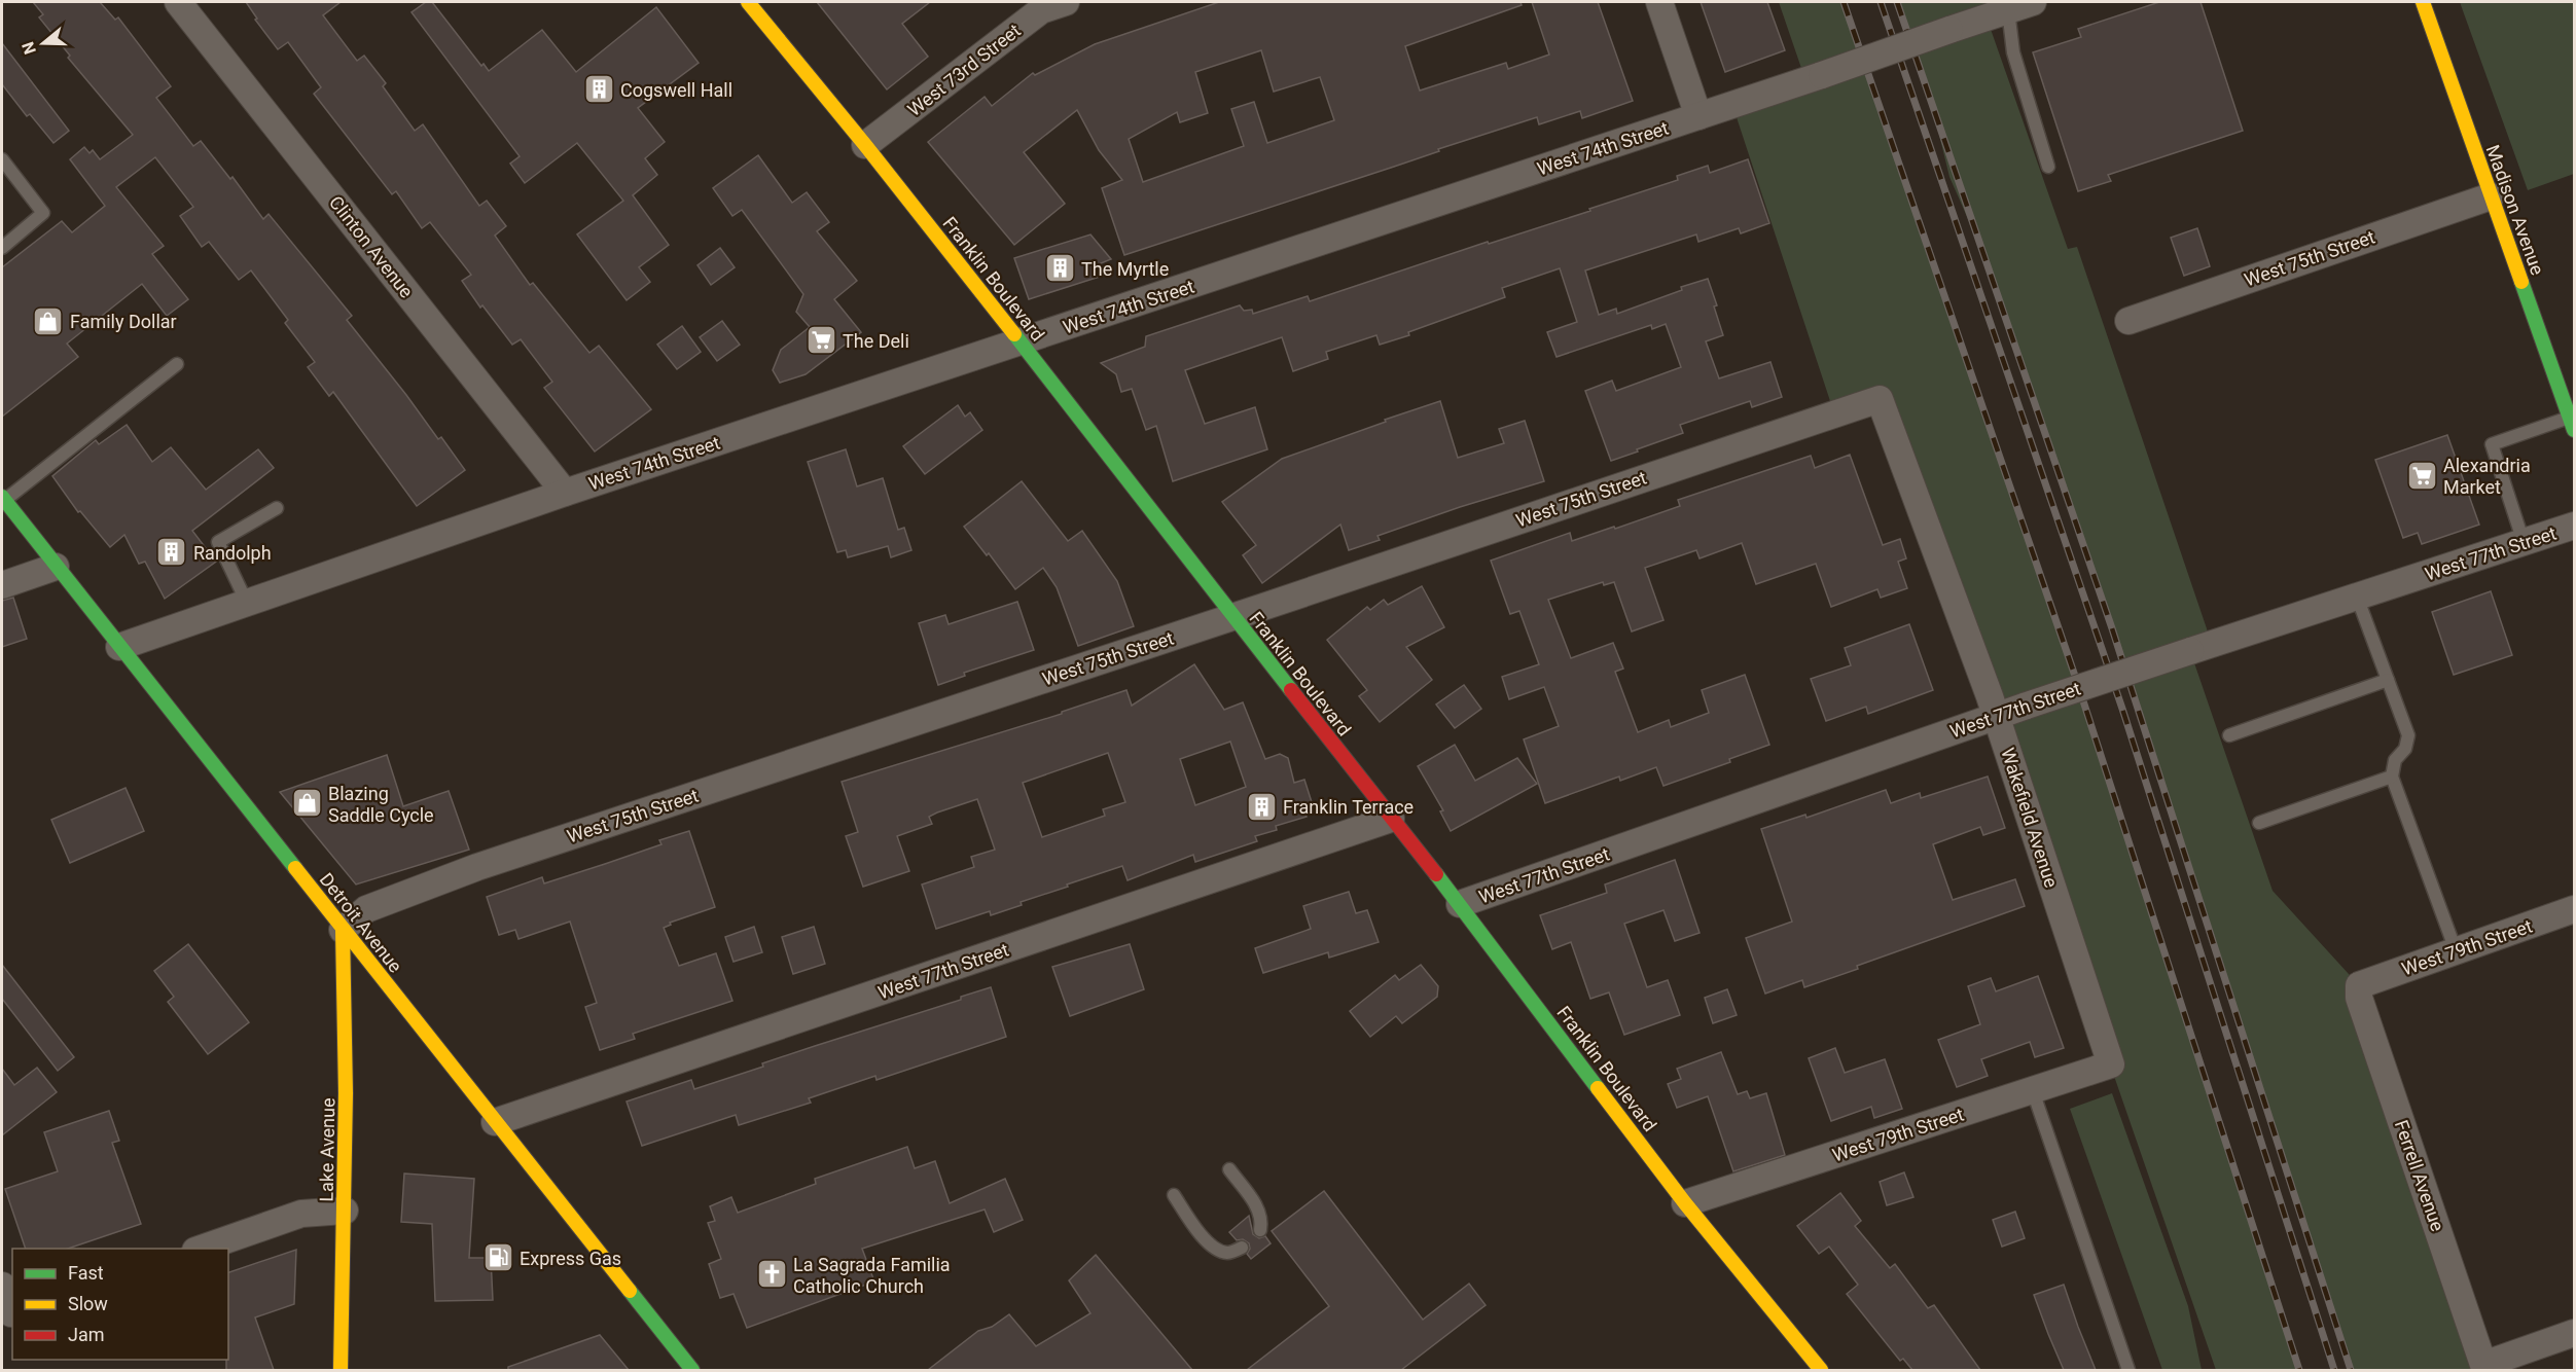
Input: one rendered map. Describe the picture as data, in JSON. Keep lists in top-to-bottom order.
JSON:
{
  "streets": {
    "street": [
      "West 73rd Street",
      "West 74th Street",
      "Madison Avenue",
      "Clinton Avenue",
      "West 75th Street",
      "Franklin Boulevard",
      "West 77th Street",
      "Wakefield Avenue",
      "Detroit Avenue",
      "West 79th Street",
      "Lake Avenue",
      "Ferrell Avenue"
    ]
  },
  "crossings": [
    ["West 73rd Street", "Franklin Boulevard"],
    ["West 74th Street", "Clinton Avenue"],
    ["West 74th Street", "Franklin Boulevard"],
    ["West 74th Street", "Detroit Avenue"],
    ["Madison Avenue", "West 75th Street"],
    ["West 75th Street", "Franklin Boulevard"],
    ["West 75th Street", "Wakefield Avenue"],
    ["West 75th Street", "Detroit Avenue"],
    ["West 75th Street", "Lake Avenue"],
    ["Franklin Boulevard", "West 77th Street"],
    ["Franklin Boulevard", "West 79th Street"],
    ["West 77th Street", "Wakefield Avenue"],
    ["West 77th Street", "Detroit Avenue"],
    ["Wakefield Avenue", "West 79th Street"],
    ["Detroit Avenue", "Lake Avenue"],
    ["West 79th Street", "Ferrell Avenue"]
  ],
  "places": {
    "building": [
      "Cogswell Hall",
      "The Myrtle",
      "Randolph",
      "Franklin Terrace"
    ],
    "shop": ["Family Dollar", "Blazing Saddle Cycle"],
    "supermarket": ["The Deli", "Alexandria Market"],
    "fuel station": ["Express Gas"],
    "church": ["La Sagrada Familia Catholic Church"]
  },
  "legend": ["Fast", "Slow", "Jam"],
  "north": "left"
}
